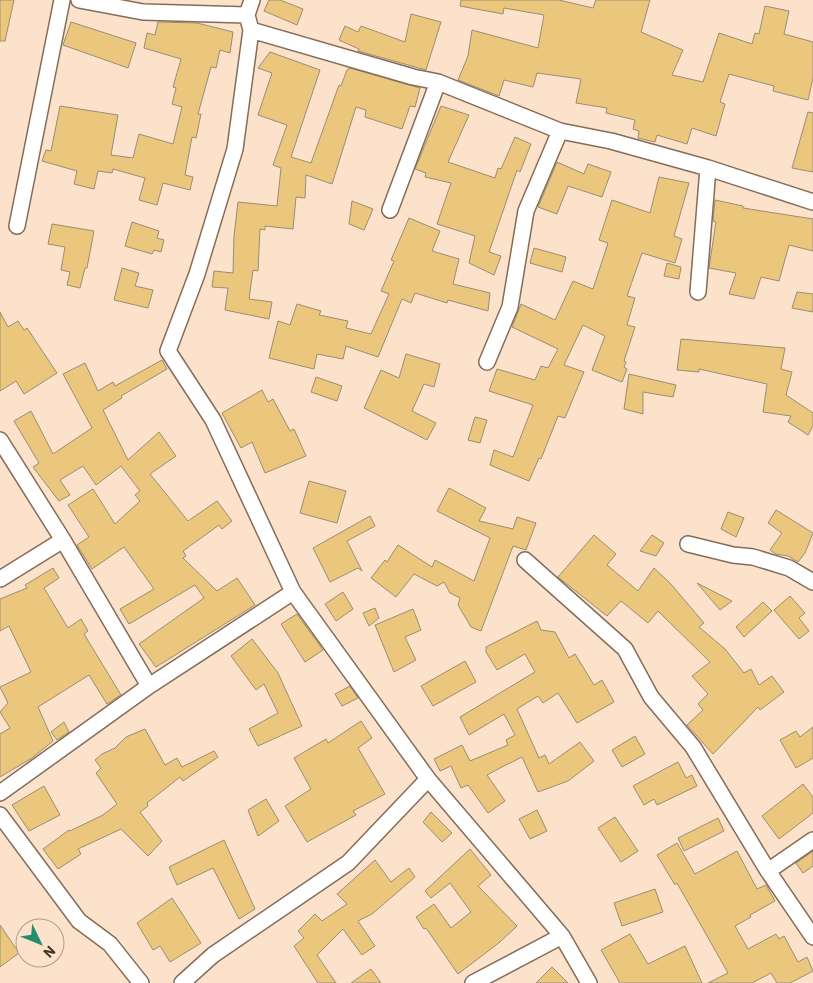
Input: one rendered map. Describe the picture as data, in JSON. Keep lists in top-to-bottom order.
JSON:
{
  "north": "bottom right"
}
